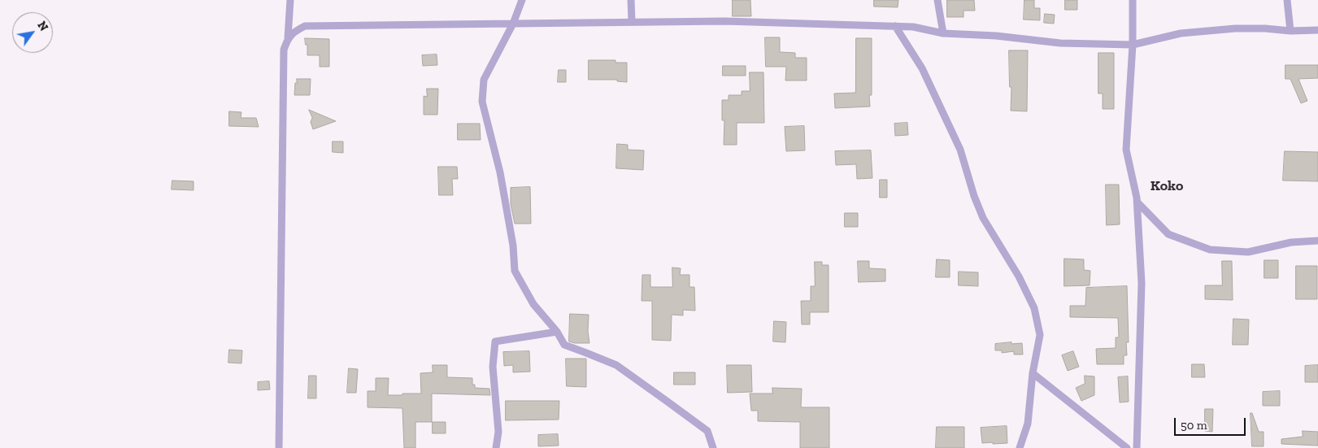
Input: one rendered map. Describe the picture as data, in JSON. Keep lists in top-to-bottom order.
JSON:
{
  "districts": ["Koko"],
  "scale_bar": "50 m",
  "north": "top right"
}
